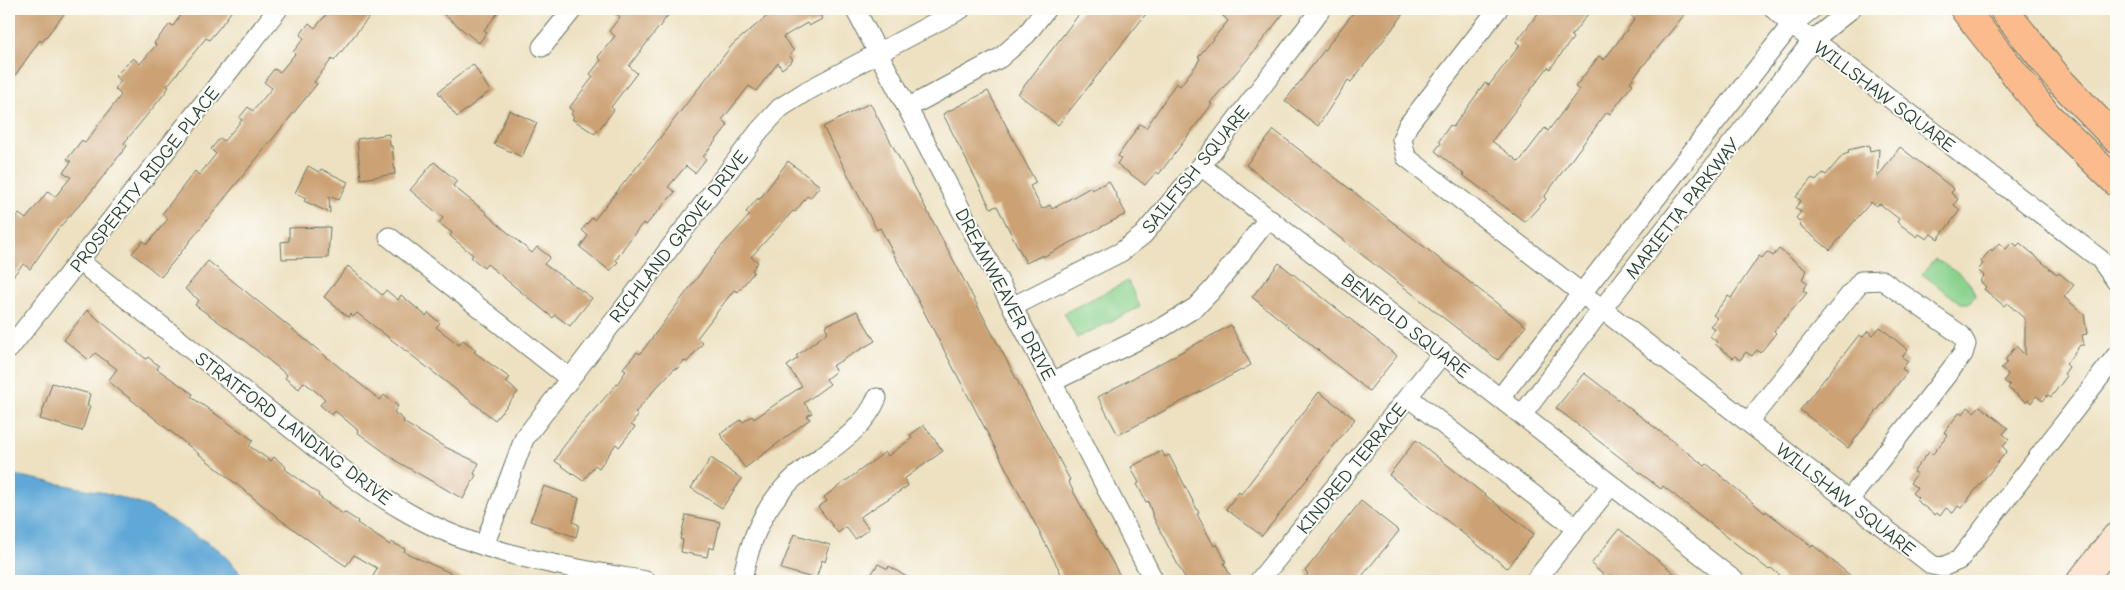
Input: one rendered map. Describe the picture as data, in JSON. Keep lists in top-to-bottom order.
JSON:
{
  "streets": {
    "street": [
      "WILLSHAW SQUARE",
      "SAILFISH SQUARE",
      "PROSPERITY RIDGE PLACE",
      "MARIETTA PARKWAY",
      "RICHLAND GROVE DRIVE",
      "DREAMWEAVER DRIVE",
      "BENFOLD SQUARE",
      "STRATFORD LANDING DRIVE",
      "KINDRED TERRACE"
    ]
  },
  "crossings": [
    ["WILLSHAW SQUARE", "MARIETTA PARKWAY"],
    ["SAILFISH SQUARE", "DREAMWEAVER DRIVE"],
    ["SAILFISH SQUARE", "BENFOLD SQUARE"],
    ["PROSPERITY RIDGE PLACE", "STRATFORD LANDING DRIVE"],
    ["MARIETTA PARKWAY", "BENFOLD SQUARE"],
    ["RICHLAND GROVE DRIVE", "DREAMWEAVER DRIVE"],
    ["RICHLAND GROVE DRIVE", "STRATFORD LANDING DRIVE"],
    ["BENFOLD SQUARE", "KINDRED TERRACE"]
  ]
}
